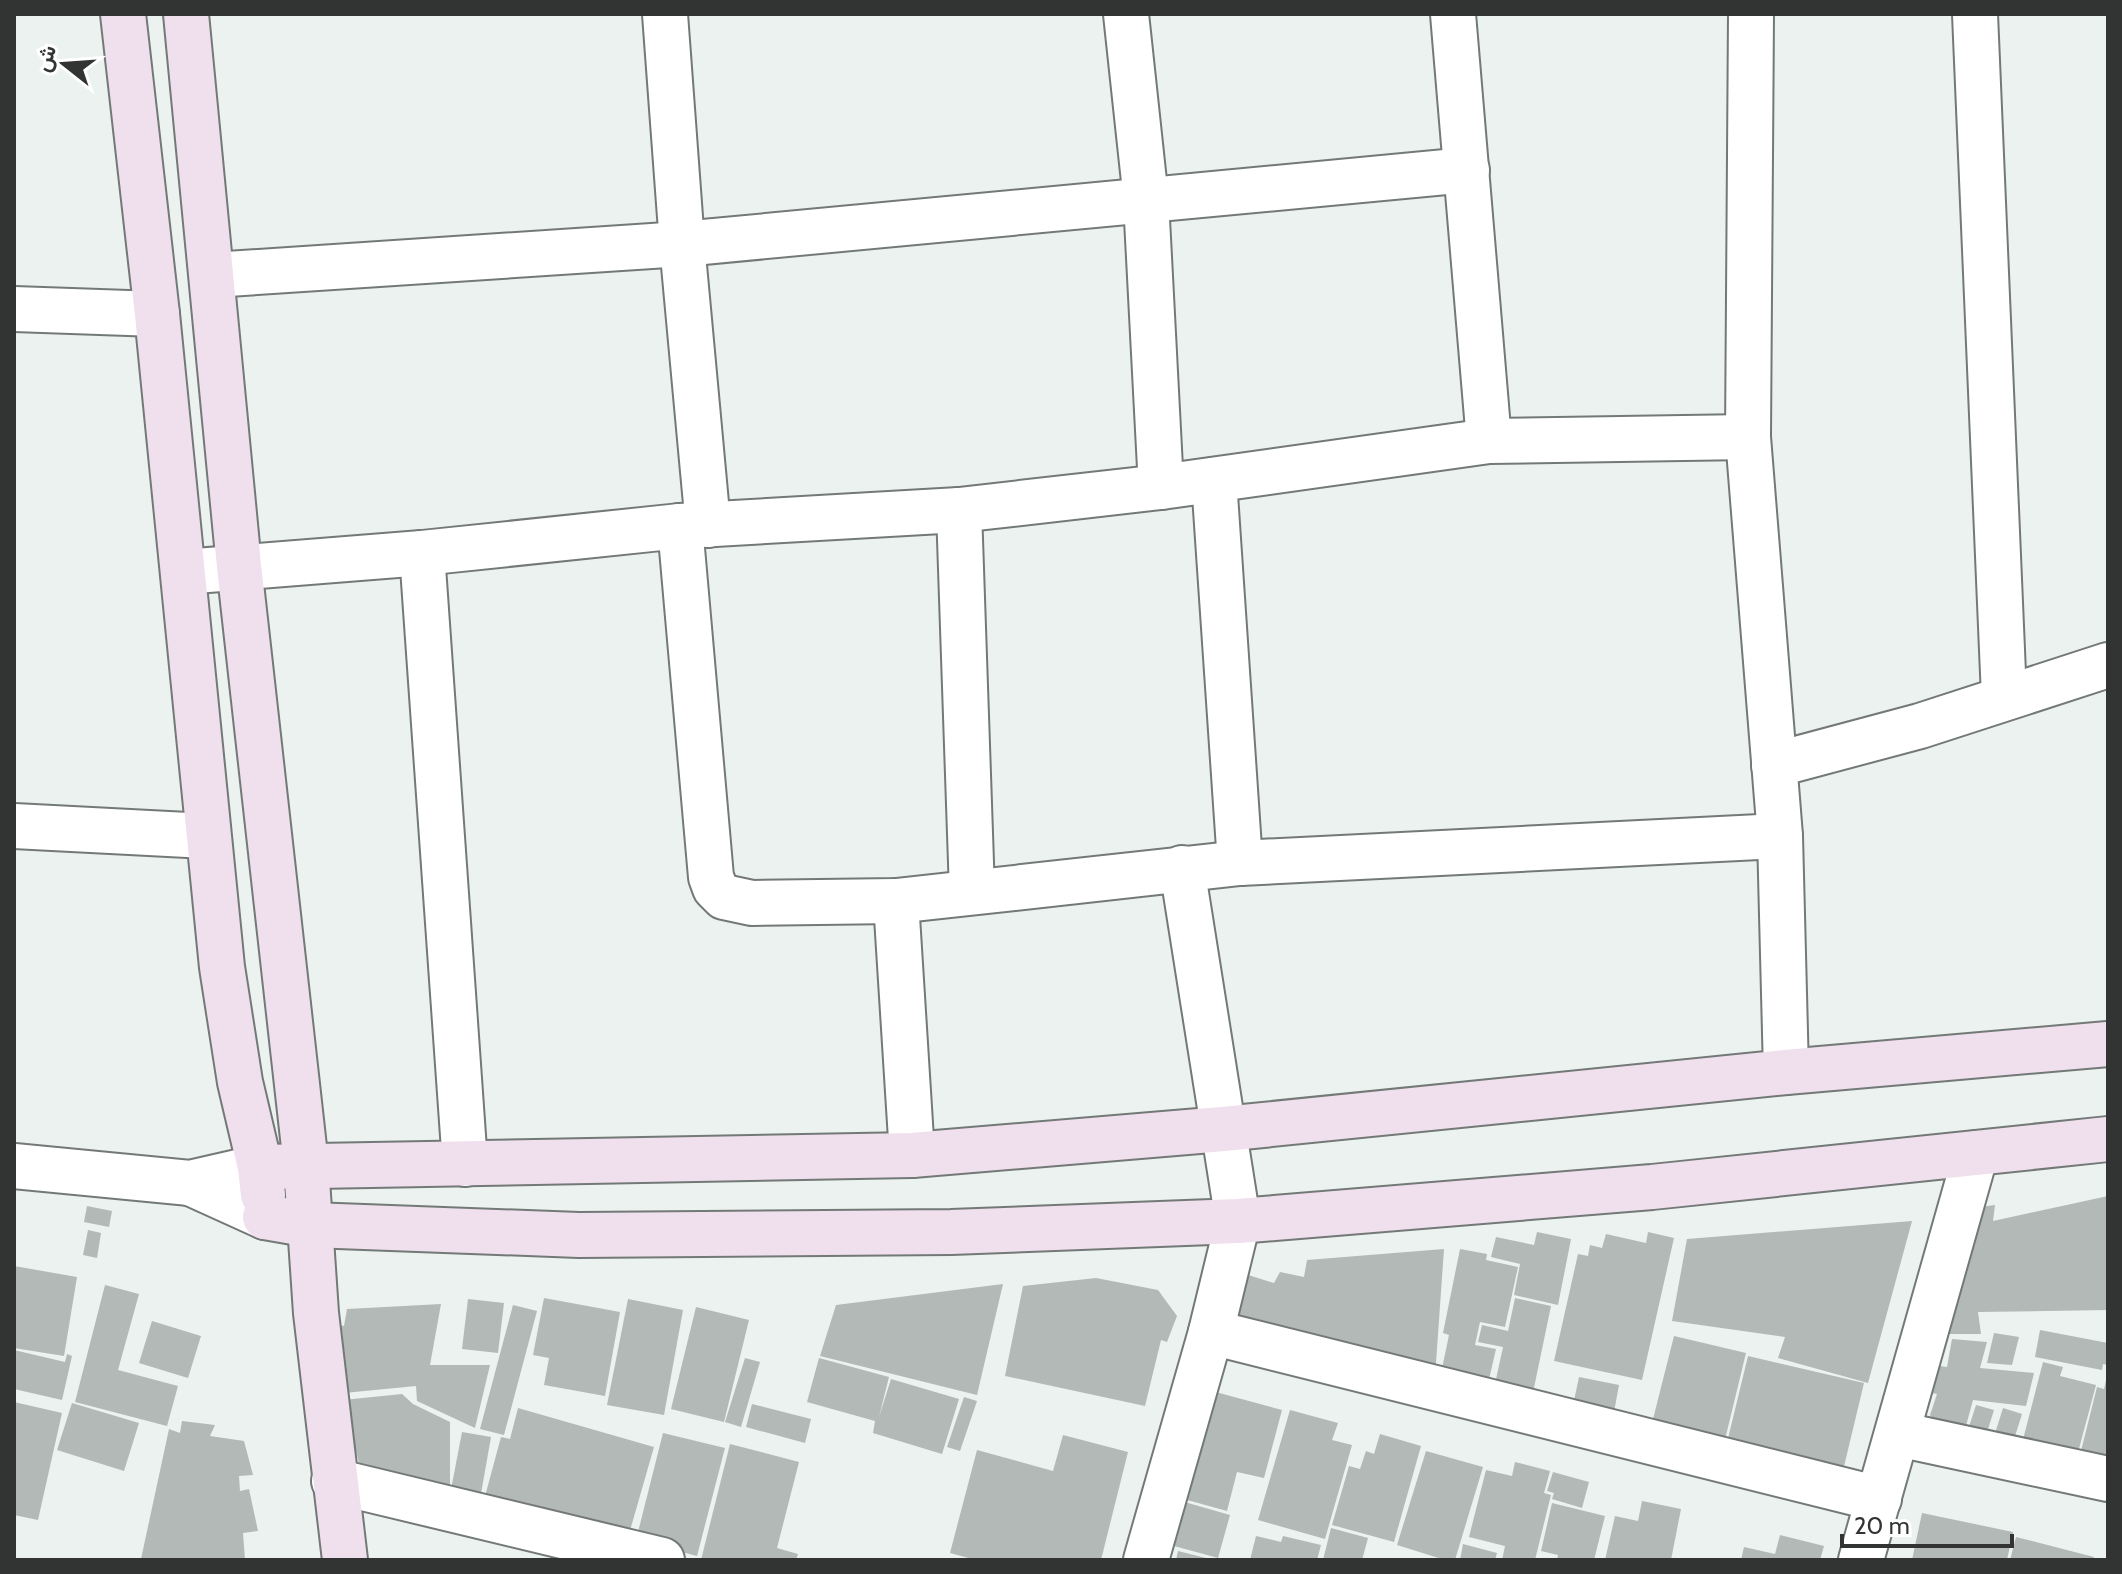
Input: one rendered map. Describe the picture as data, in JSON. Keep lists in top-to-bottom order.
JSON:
{
  "scale_bar": "20 m",
  "north": "left"
}
